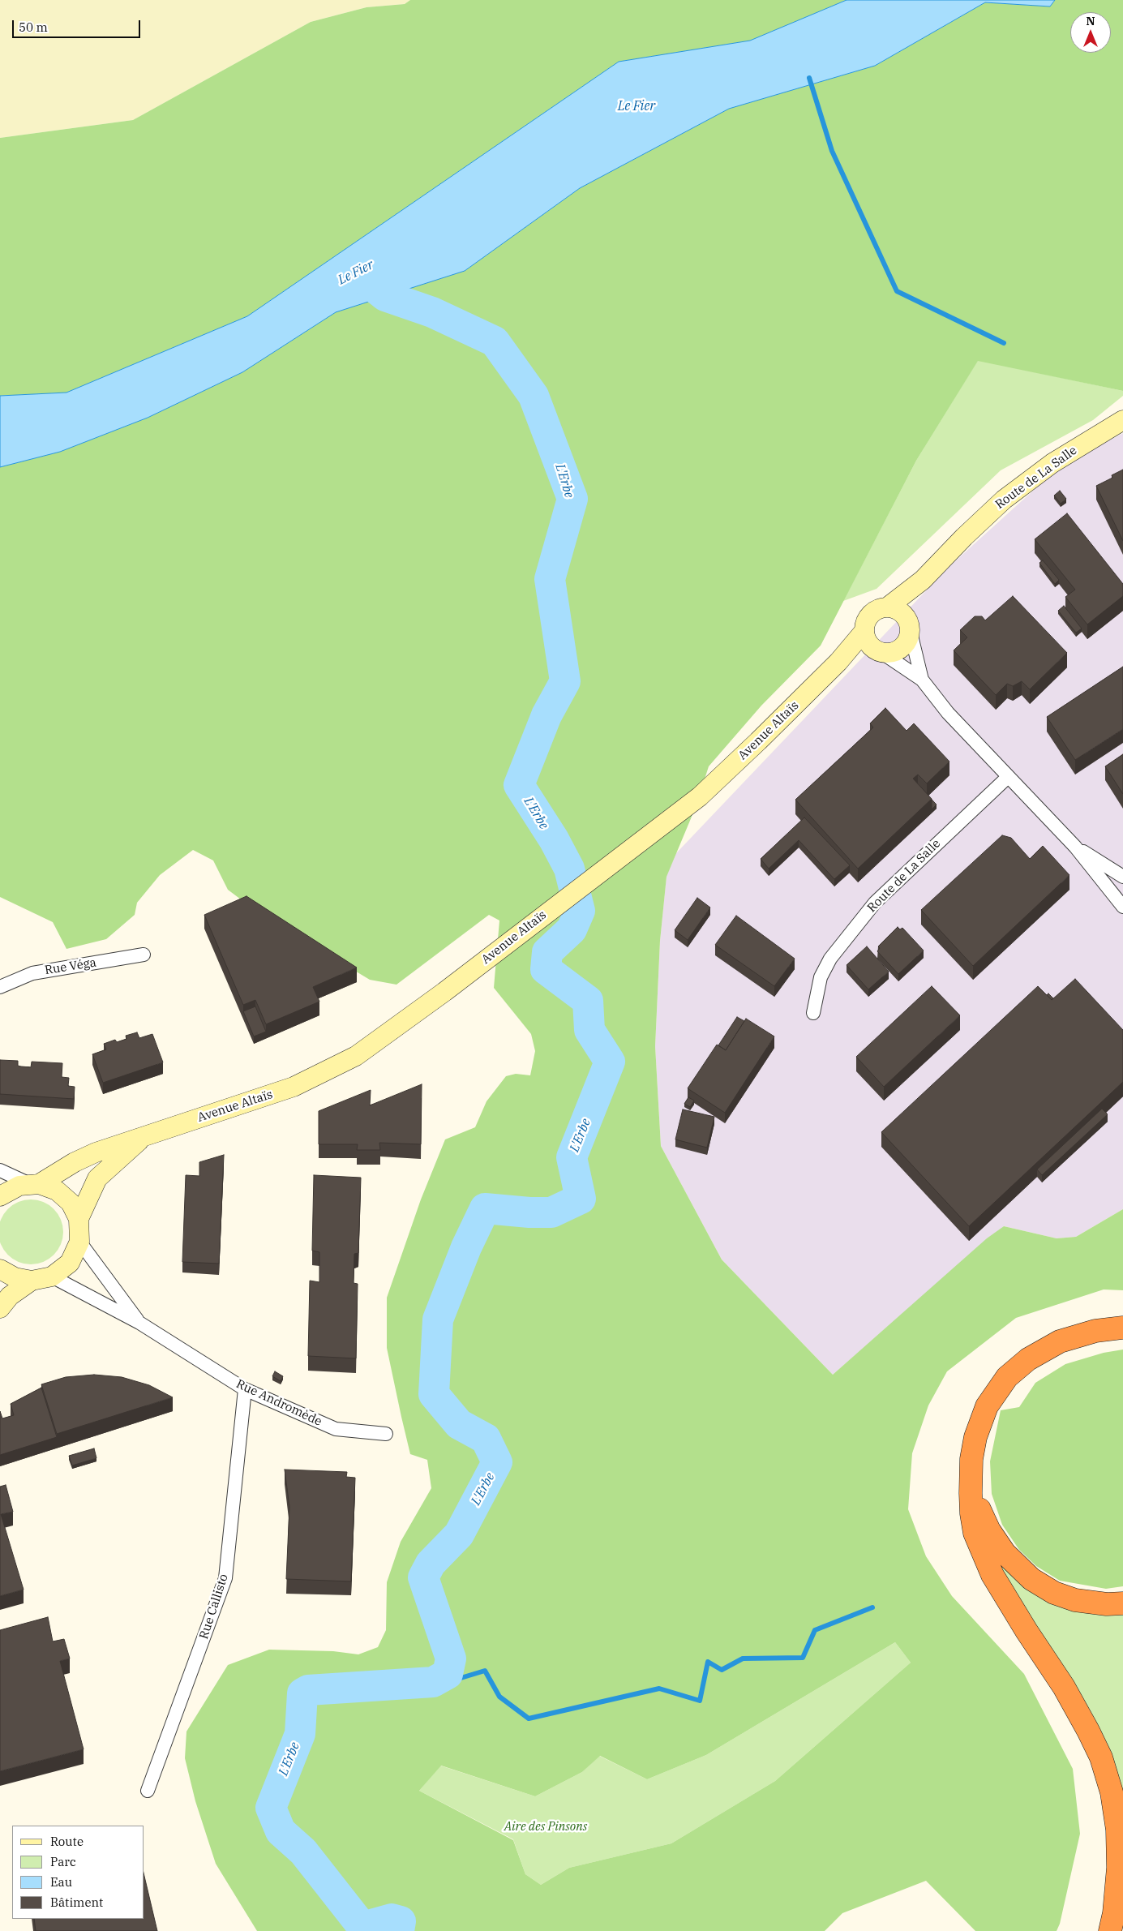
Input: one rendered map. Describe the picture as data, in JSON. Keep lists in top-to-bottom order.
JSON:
{
  "streets": {
    "street": [
      "Route de La Salle",
      "Avenue Altaïs",
      "Rue Véga",
      "Rue Andromède",
      "Rue Callisto"
    ]
  },
  "crossings": [
    ["Route de La Salle", "Avenue Altaïs"],
    ["Rue Andromède", "Rue Callisto"]
  ],
  "water": ["Le Fier", "L'Erbe"],
  "parks": ["Aire des Pinsons"],
  "legend": [
    "Route",
    "Parc",
    "Eau",
    "Bâtiment"
  ],
  "scale_bar": "50 m",
  "north": "top"
}
